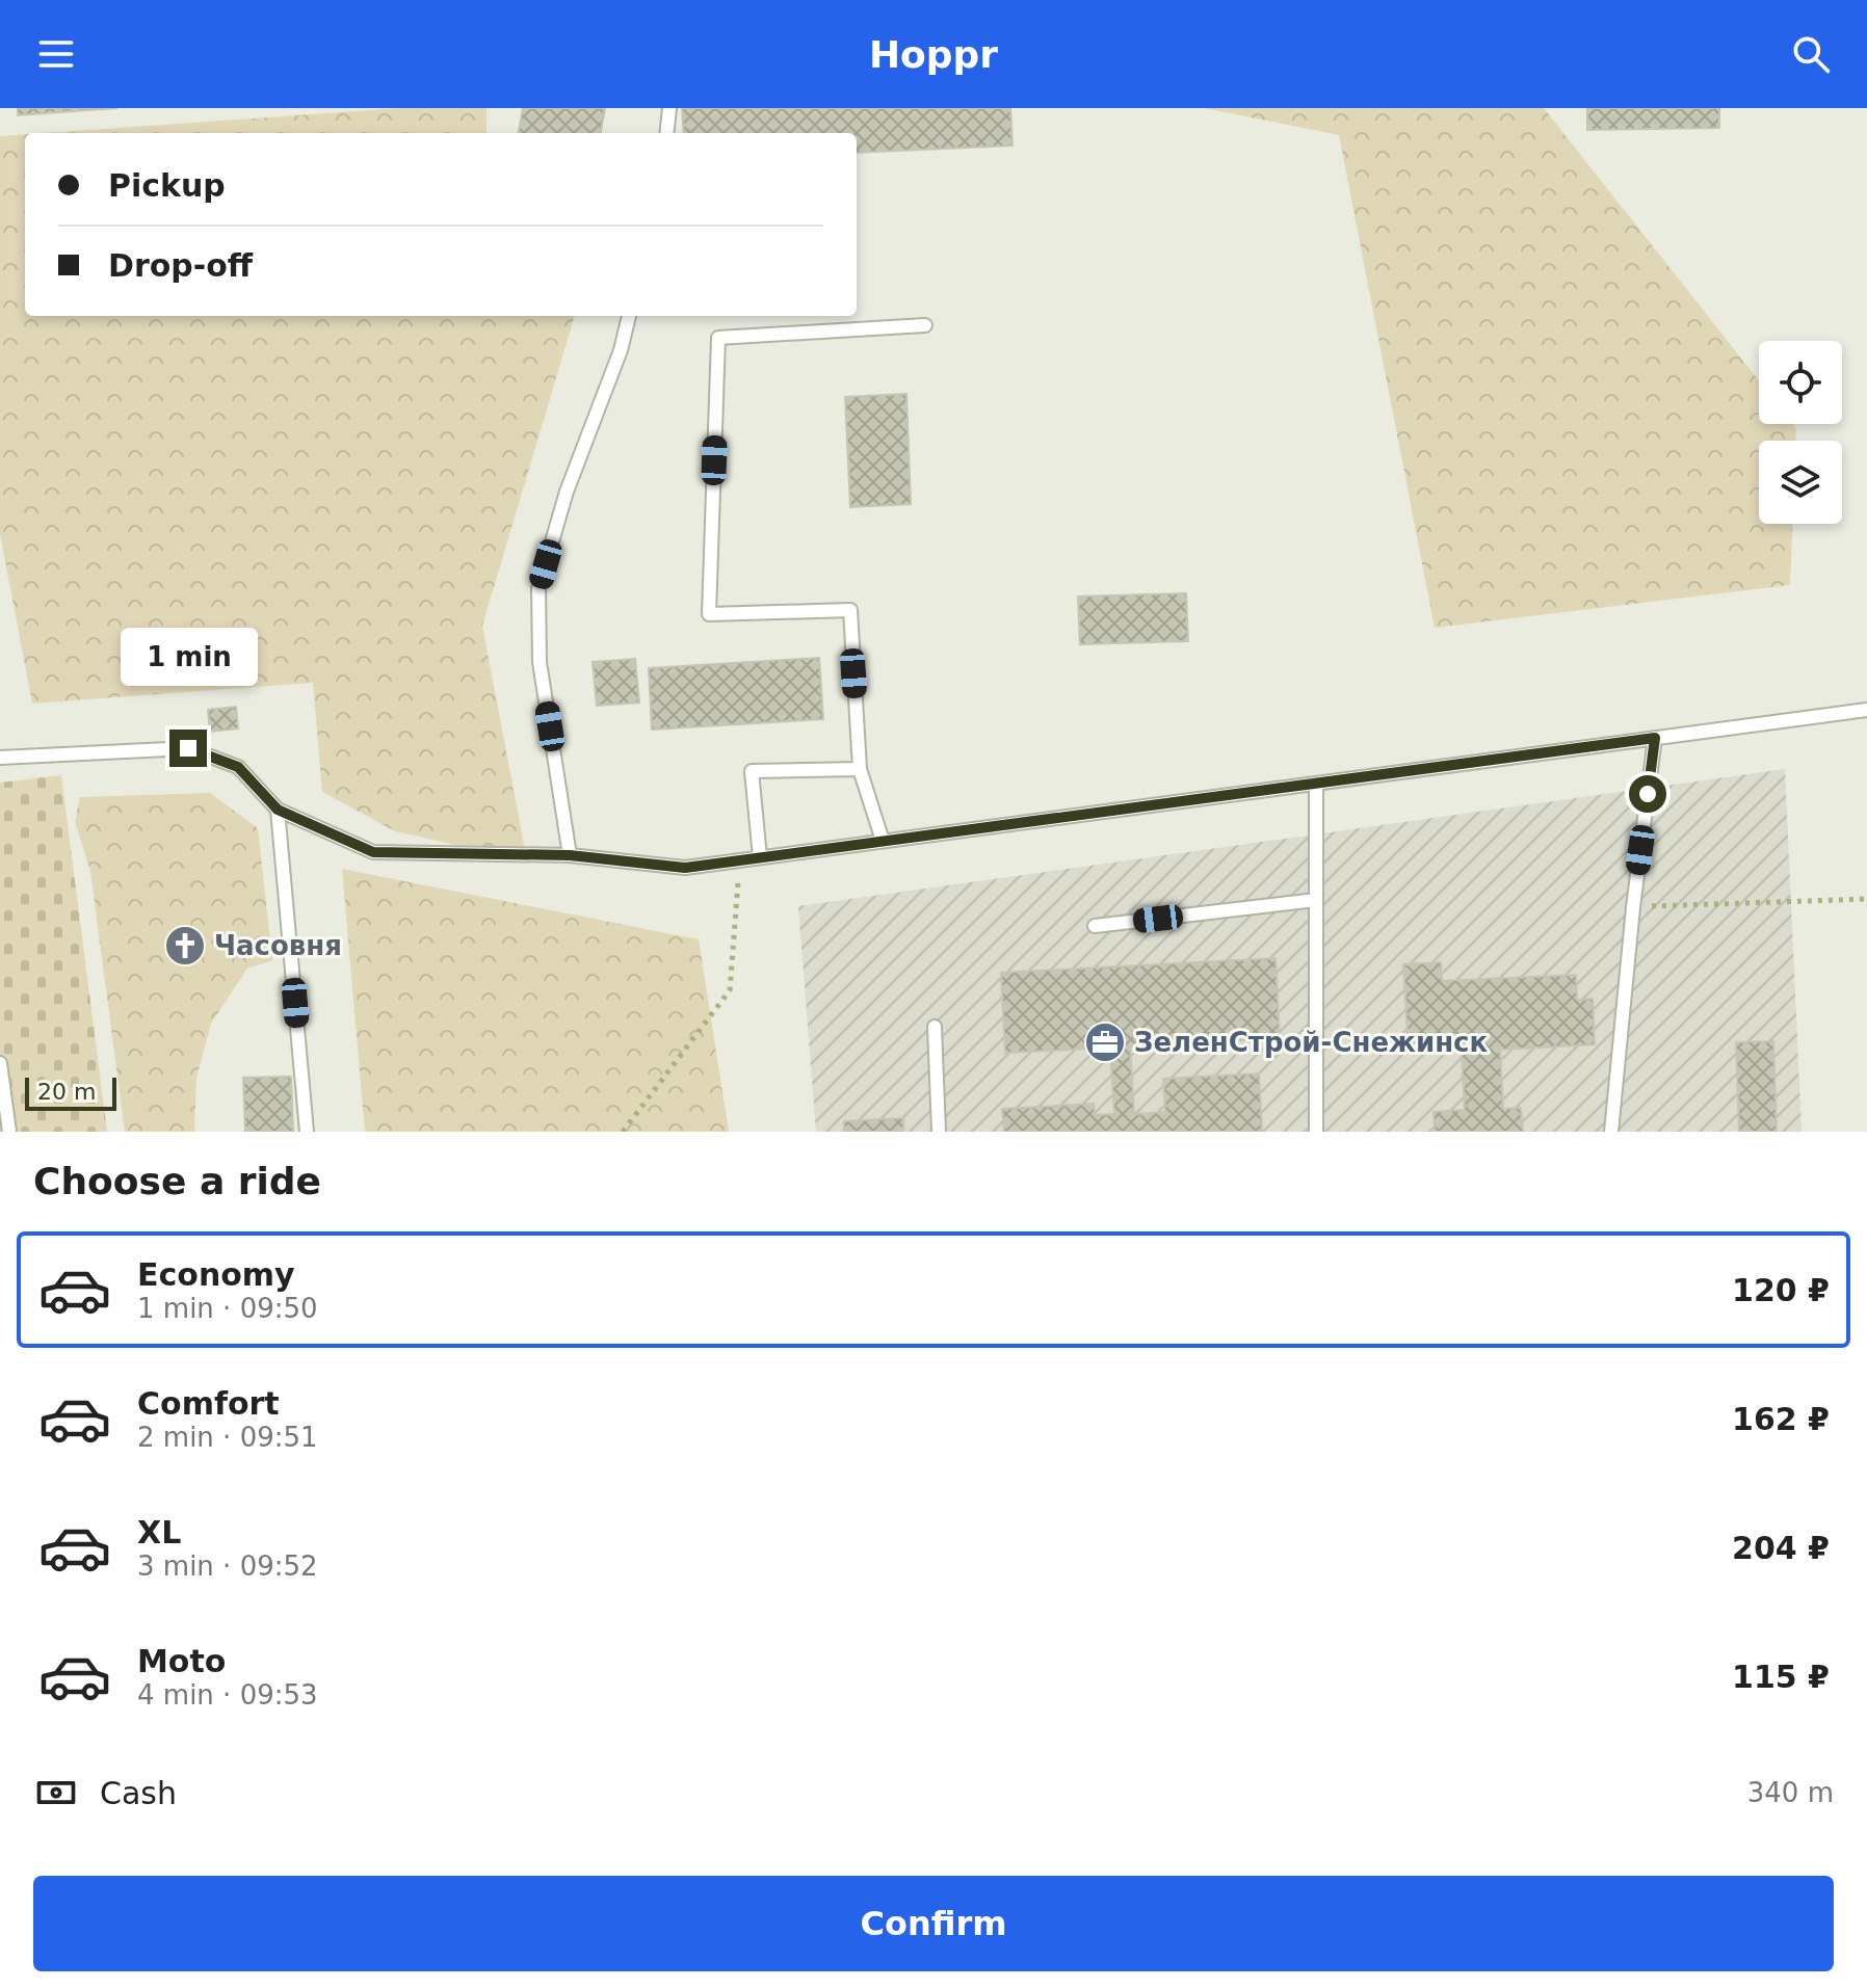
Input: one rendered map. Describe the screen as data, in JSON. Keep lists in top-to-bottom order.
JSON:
{
  "places": {
    "church": ["Часовня"],
    "office": ["ЗеленСтрой-Снежинск"]
  },
  "scale_bar": "20 m",
  "page": {
    "header": "Hoppr",
    "banner": ["Pickup", "Drop-off"],
    "bubble": "1 min",
    "scale": "20 m",
    "heading": "Choose a ride",
    "list": [
      {
        "name": "Economy",
        "note": "1 min · 09:50",
        "value": "120 ₽"
      },
      {
        "name": "Comfort",
        "note": "2 min · 09:51",
        "value": "162 ₽"
      },
      {
        "name": "XL",
        "note": "3 min · 09:52",
        "value": "204 ₽"
      },
      {
        "name": "Moto",
        "note": "4 min · 09:53",
        "value": "115 ₽"
      }
    ],
    "pay": ["Cash", "340 m"],
    "buttons": "Confirm"
  }
}
